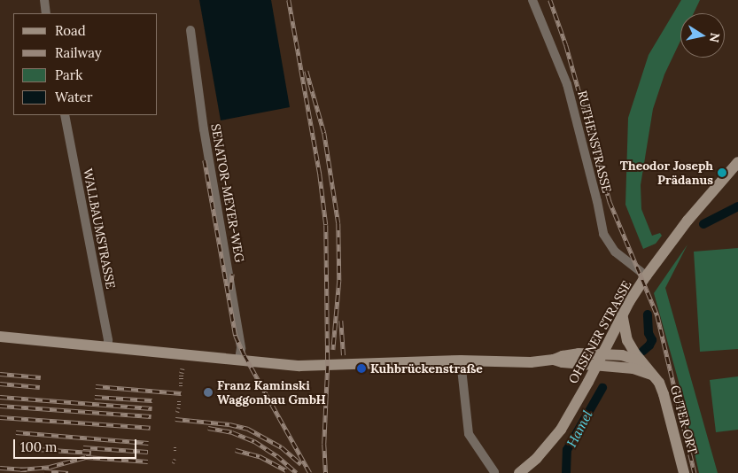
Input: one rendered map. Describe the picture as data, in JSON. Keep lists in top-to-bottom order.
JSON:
{
  "streets": {
    "main road": ["OHSENER STRASSE", "GUTER ORT"],
    "street": ["RUTHENSTRASSE", "SENATOR-MEYER-WEG", "WALLBAUMSTRASSE"]
  },
  "crossings": [
    ["RUTHENSTRASSE", "OHSENER STRASSE"],
    ["OHSENER STRASSE", "GUTER ORT"]
  ],
  "water": ["Hamel"],
  "places": ["Theodor Joseph Prädanus", "Kuhbrückenstraße", "Franz Kaminski Waggonbau GmbH"],
  "legend": [
    "Road",
    "Railway",
    "Park",
    "Water"
  ],
  "scale_bar": "100 m",
  "north": "right"
}
